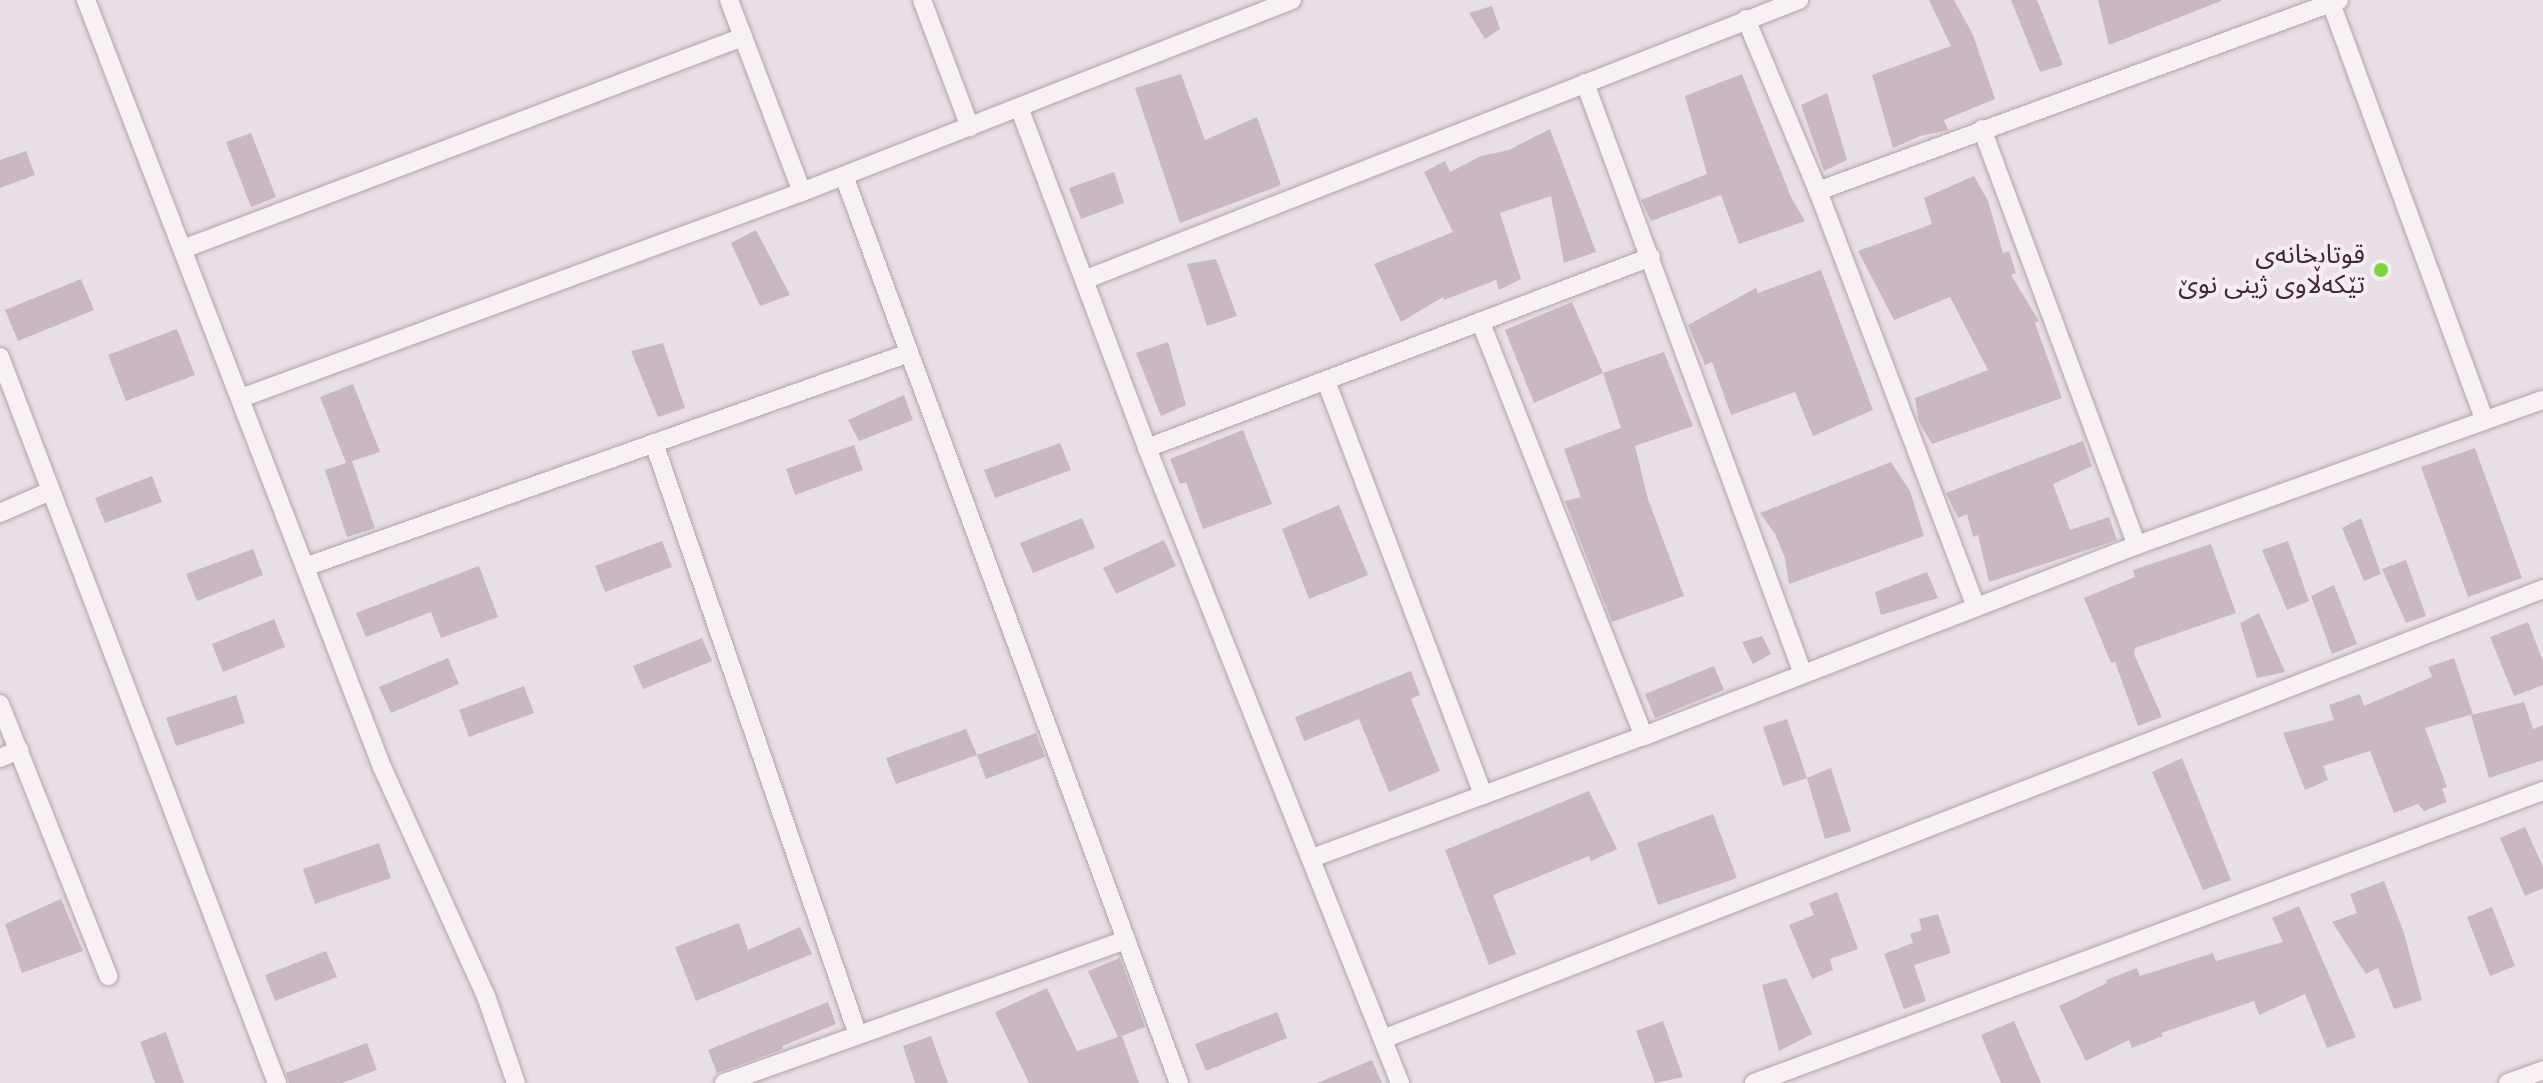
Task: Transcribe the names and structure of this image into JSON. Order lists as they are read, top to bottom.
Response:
{
  "places": ["قوتابخانەی تێکەڵاوی ژینی نوێ"]
}
